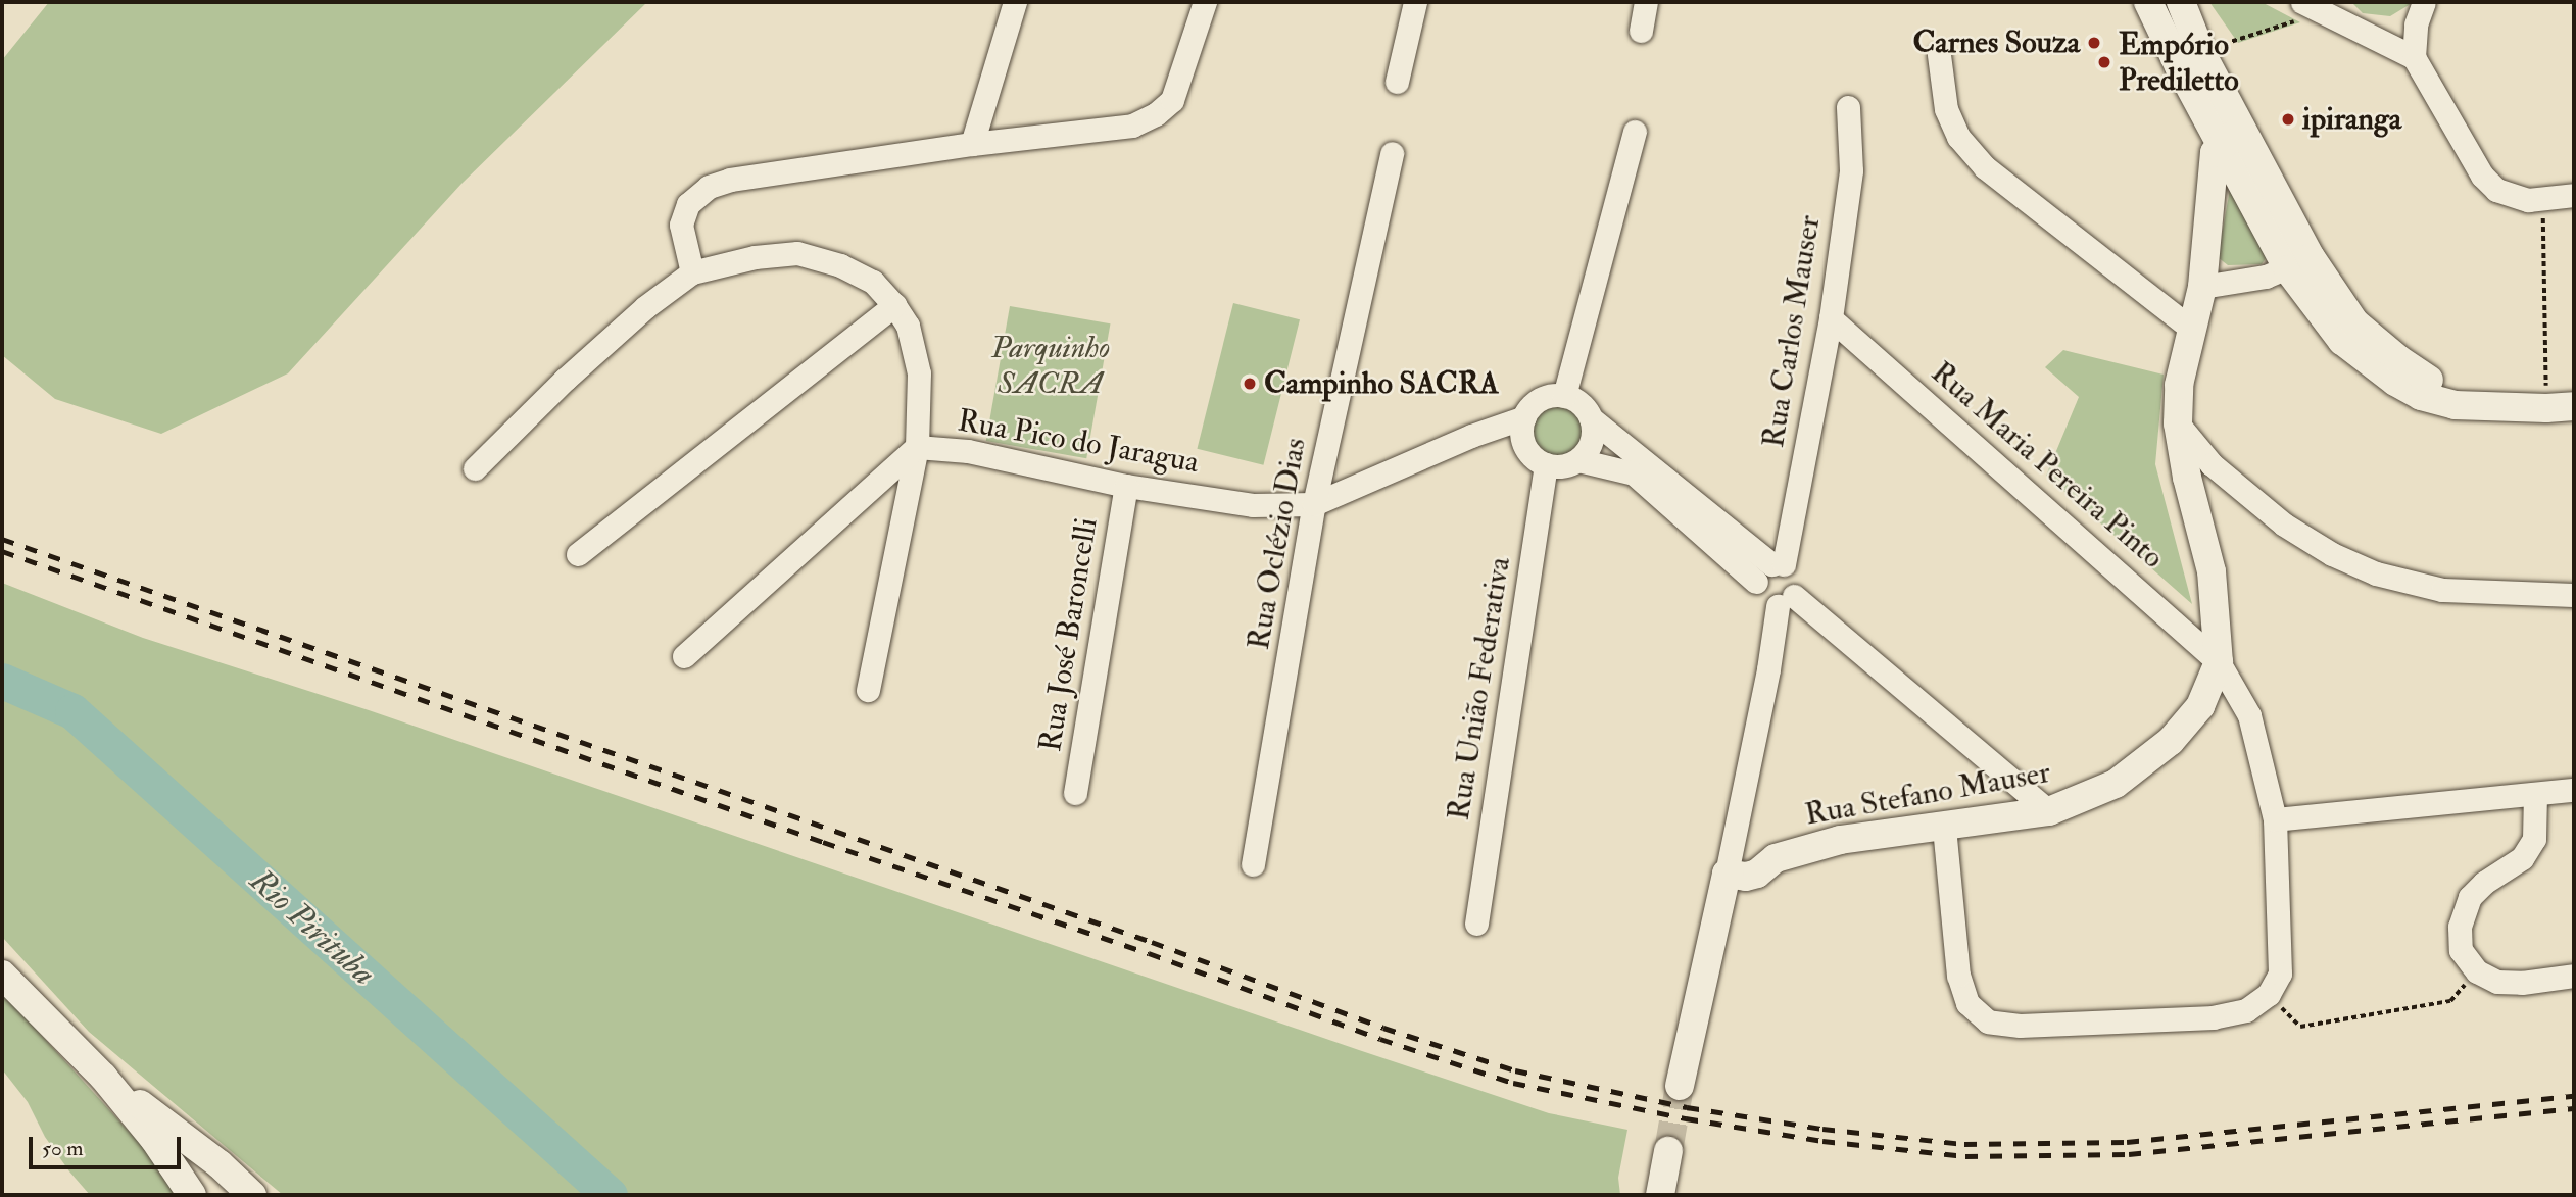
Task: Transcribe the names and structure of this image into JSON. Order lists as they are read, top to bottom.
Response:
{
  "streets": {
    "street": [
      "Rua Carlos Mauser",
      "Rua Pico do Jaragua",
      "Rua Maria Pereira Pinto",
      "Rua Oclézio Dias",
      "Rua José Baroncelli",
      "Rua União Federativa",
      "Rua Stefano Mauser"
    ]
  },
  "crossings": [
    ["Rua Carlos Mauser", "Rua Maria Pereira Pinto"],
    ["Rua Pico do Jaragua", "Rua Oclézio Dias"],
    ["Rua Pico do Jaragua", "Rua José Baroncelli"],
    ["Rua Pico do Jaragua", "Rua União Federativa"],
    ["Rua Maria Pereira Pinto", "Rua Stefano Mauser"]
  ],
  "water": ["Rio Pirituba"],
  "parks": ["Parquinho SACRA"],
  "places": [
    "Carnes Souza",
    "Empório Prediletto",
    "ipiranga",
    "Campinho SACRA"
  ],
  "scale_bar": "50 m"
}
